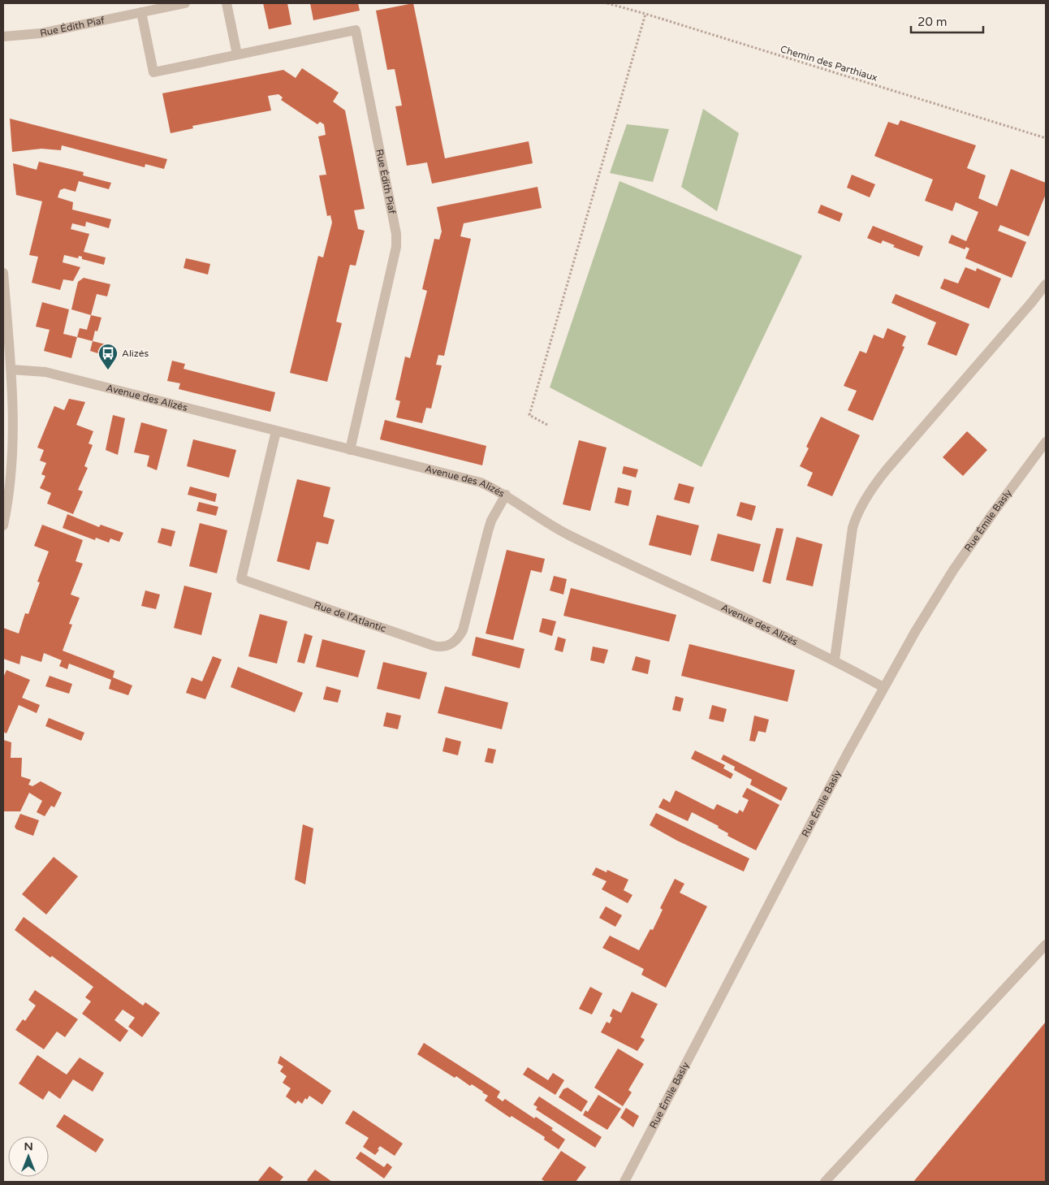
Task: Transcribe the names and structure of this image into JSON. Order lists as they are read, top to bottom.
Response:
{
  "streets": {
    "street": [
      "Rue Édith Piaf",
      "Avenue des Alizés",
      "Rue Émile Basly",
      "Rue de l'Atlantic"
    ],
    "path": ["Chemin des Parthiaux"]
  },
  "crossings": [
    ["Rue Édith Piaf", "Avenue des Alizés"],
    ["Avenue des Alizés", "Rue Émile Basly"],
    ["Avenue des Alizés", "Rue de l'Atlantic"]
  ],
  "places": {
    "bus stop": ["Alizés"]
  },
  "scale_bar": "20 m",
  "north": "top"
}
